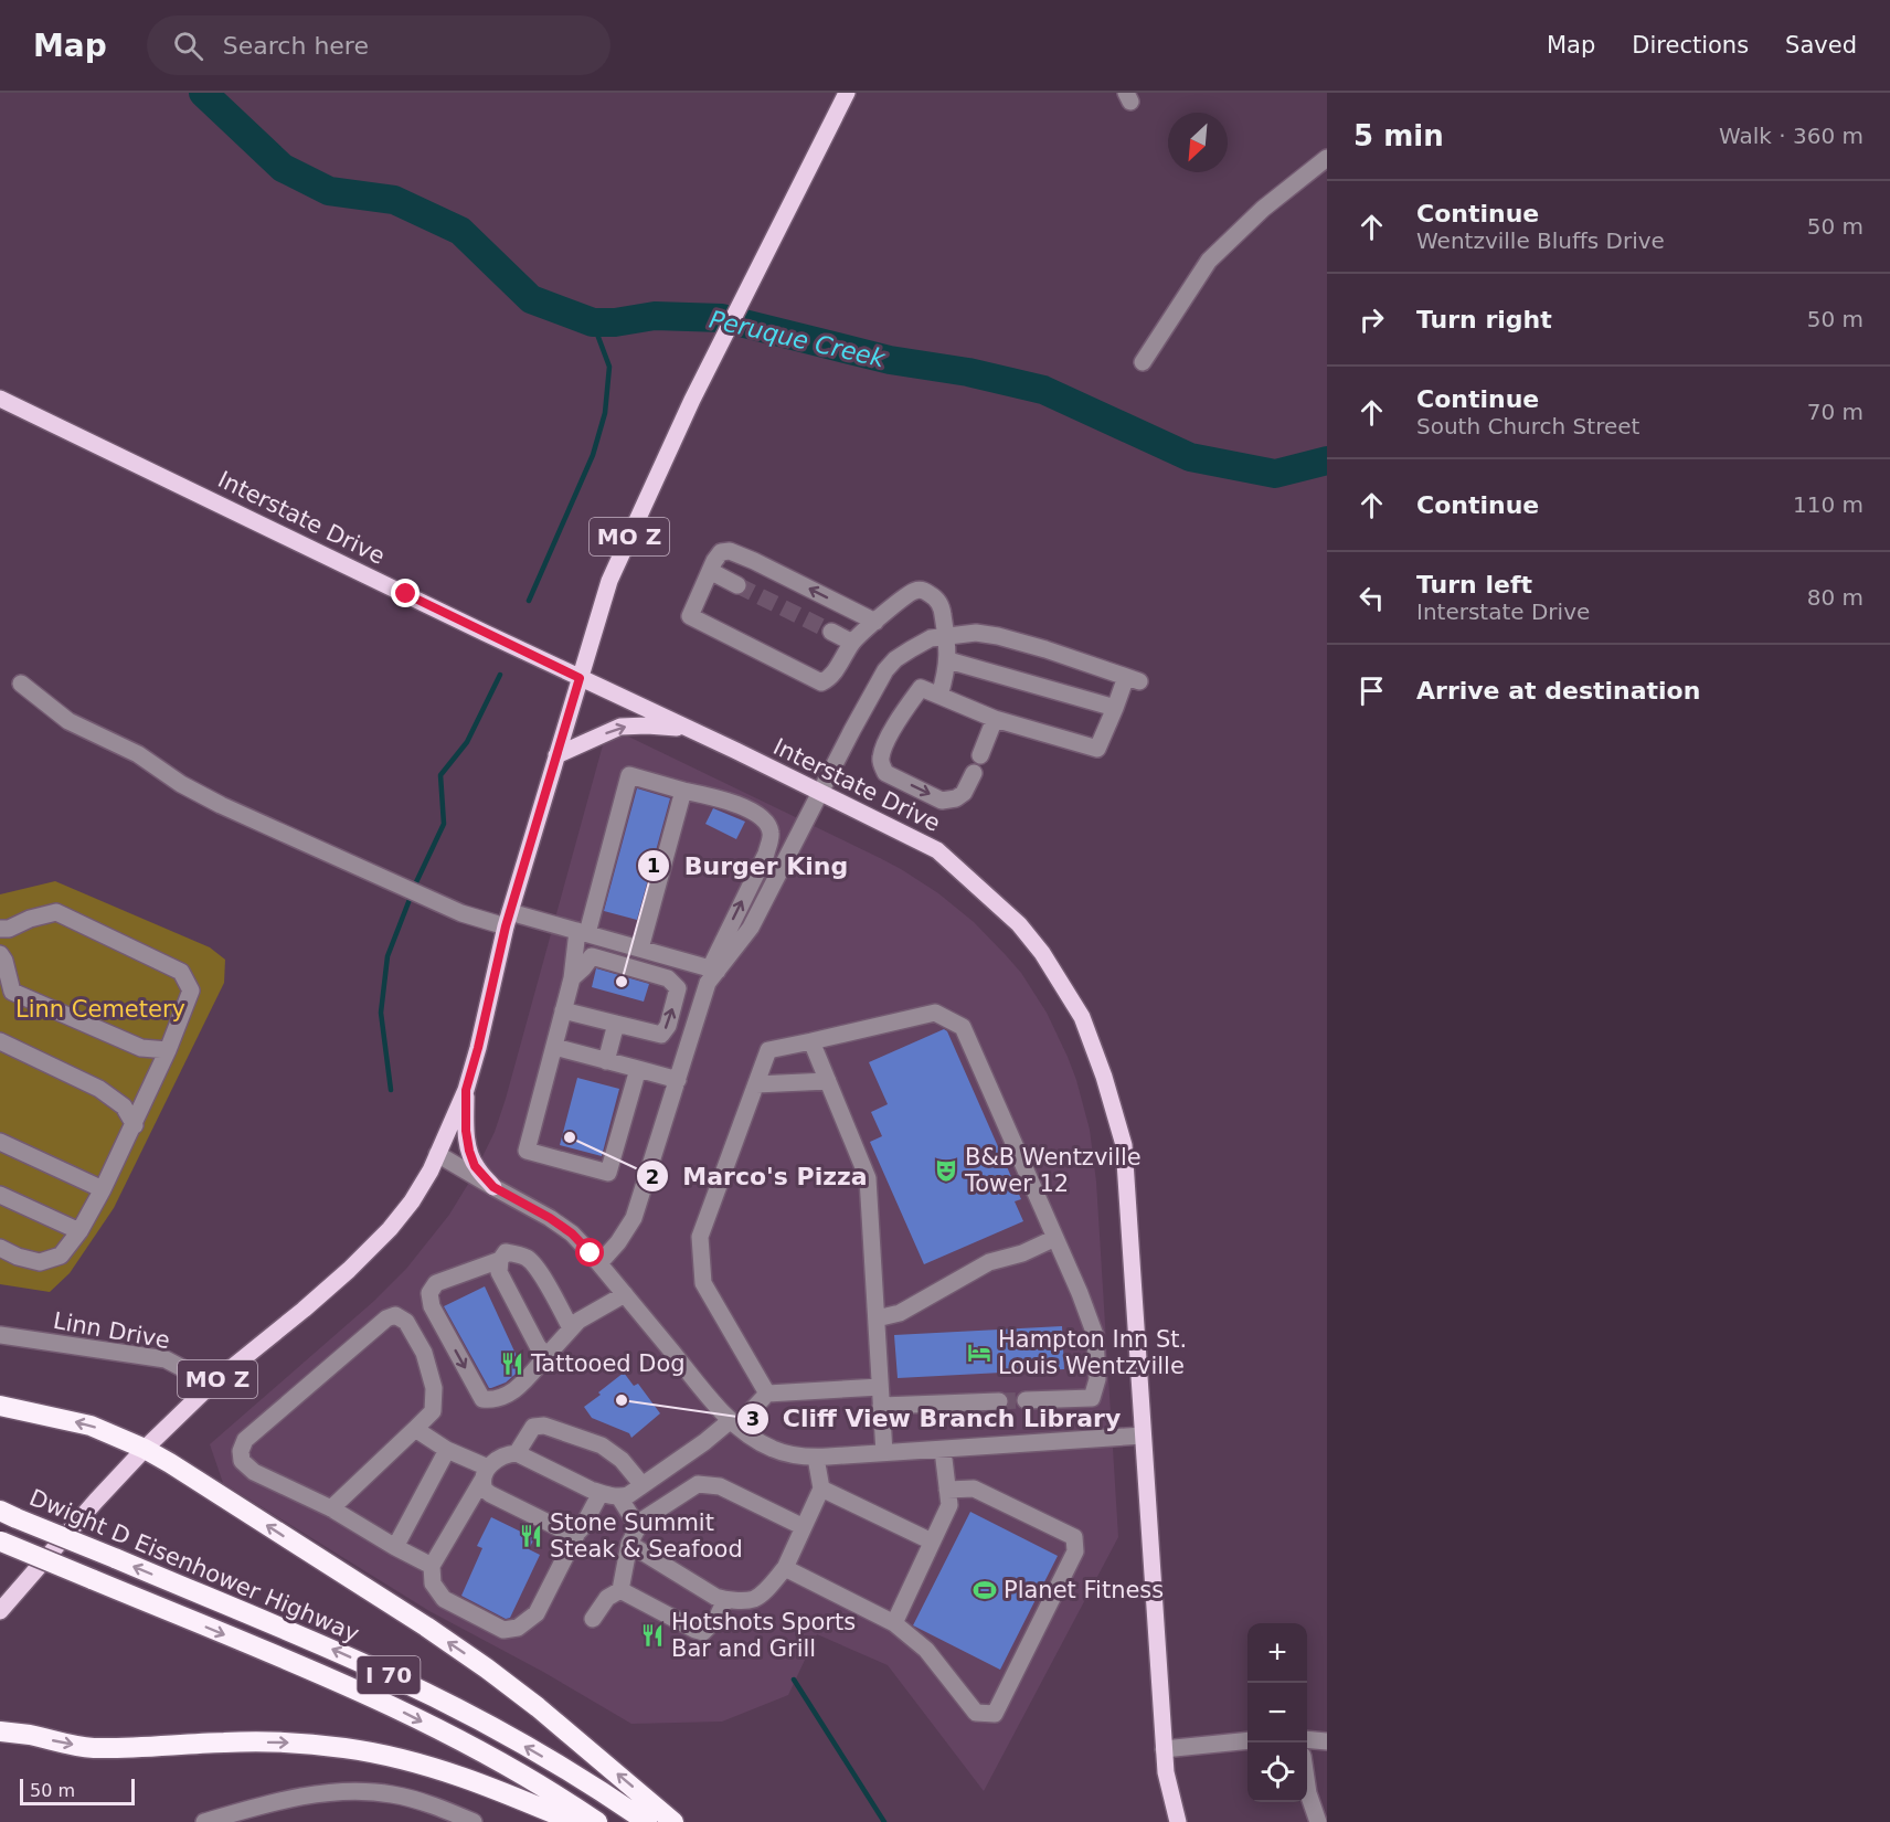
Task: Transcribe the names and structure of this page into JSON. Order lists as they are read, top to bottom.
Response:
{
  "streets": {
    "highway": ["Dwight D Eisenhower Highway", "I 70"],
    "main road": ["Interstate Drive", "MO Z"],
    "street": ["Linn Drive"]
  },
  "crossings": [
    ["Interstate Drive", "MO Z"],
    ["MO Z", "Linn Drive"]
  ],
  "water": ["Peruque Creek"],
  "parks": ["Linn Cemetery"],
  "places": {
    "other": ["Burger King", "Marco's Pizza", "Cliff View Branch Library"],
    "theatre": ["B&B Wentzville Tower 12"],
    "hotel": ["Hampton Inn St. Louis Wentzville"],
    "restaurant": ["Tattooed Dog", "Stone Summit Steak & Seafood", "Hotshots Sports Bar and Grill"],
    "sports": ["Planet Fitness"]
  },
  "scale_bar": "50 m",
  "north": "bottom left",
  "page": {
    "header": "Map",
    "search": "Search here",
    "nav": ["Map", "Directions", "Saved"],
    "heading": ["5 min", "Walk · 360 m"],
    "list": [
      ["Continue", "Wentzville Bluffs Drive", "50 m"],
      ["Turn right", "50 m"],
      ["Continue", "South Church Street", "70 m"],
      ["Continue", "110 m"],
      ["Turn left", "Interstate Drive", "80 m"],
      "Arrive at destination"
    ],
    "map_buttons": ["+", "−"],
    "scale": "50 m"
  }
}
